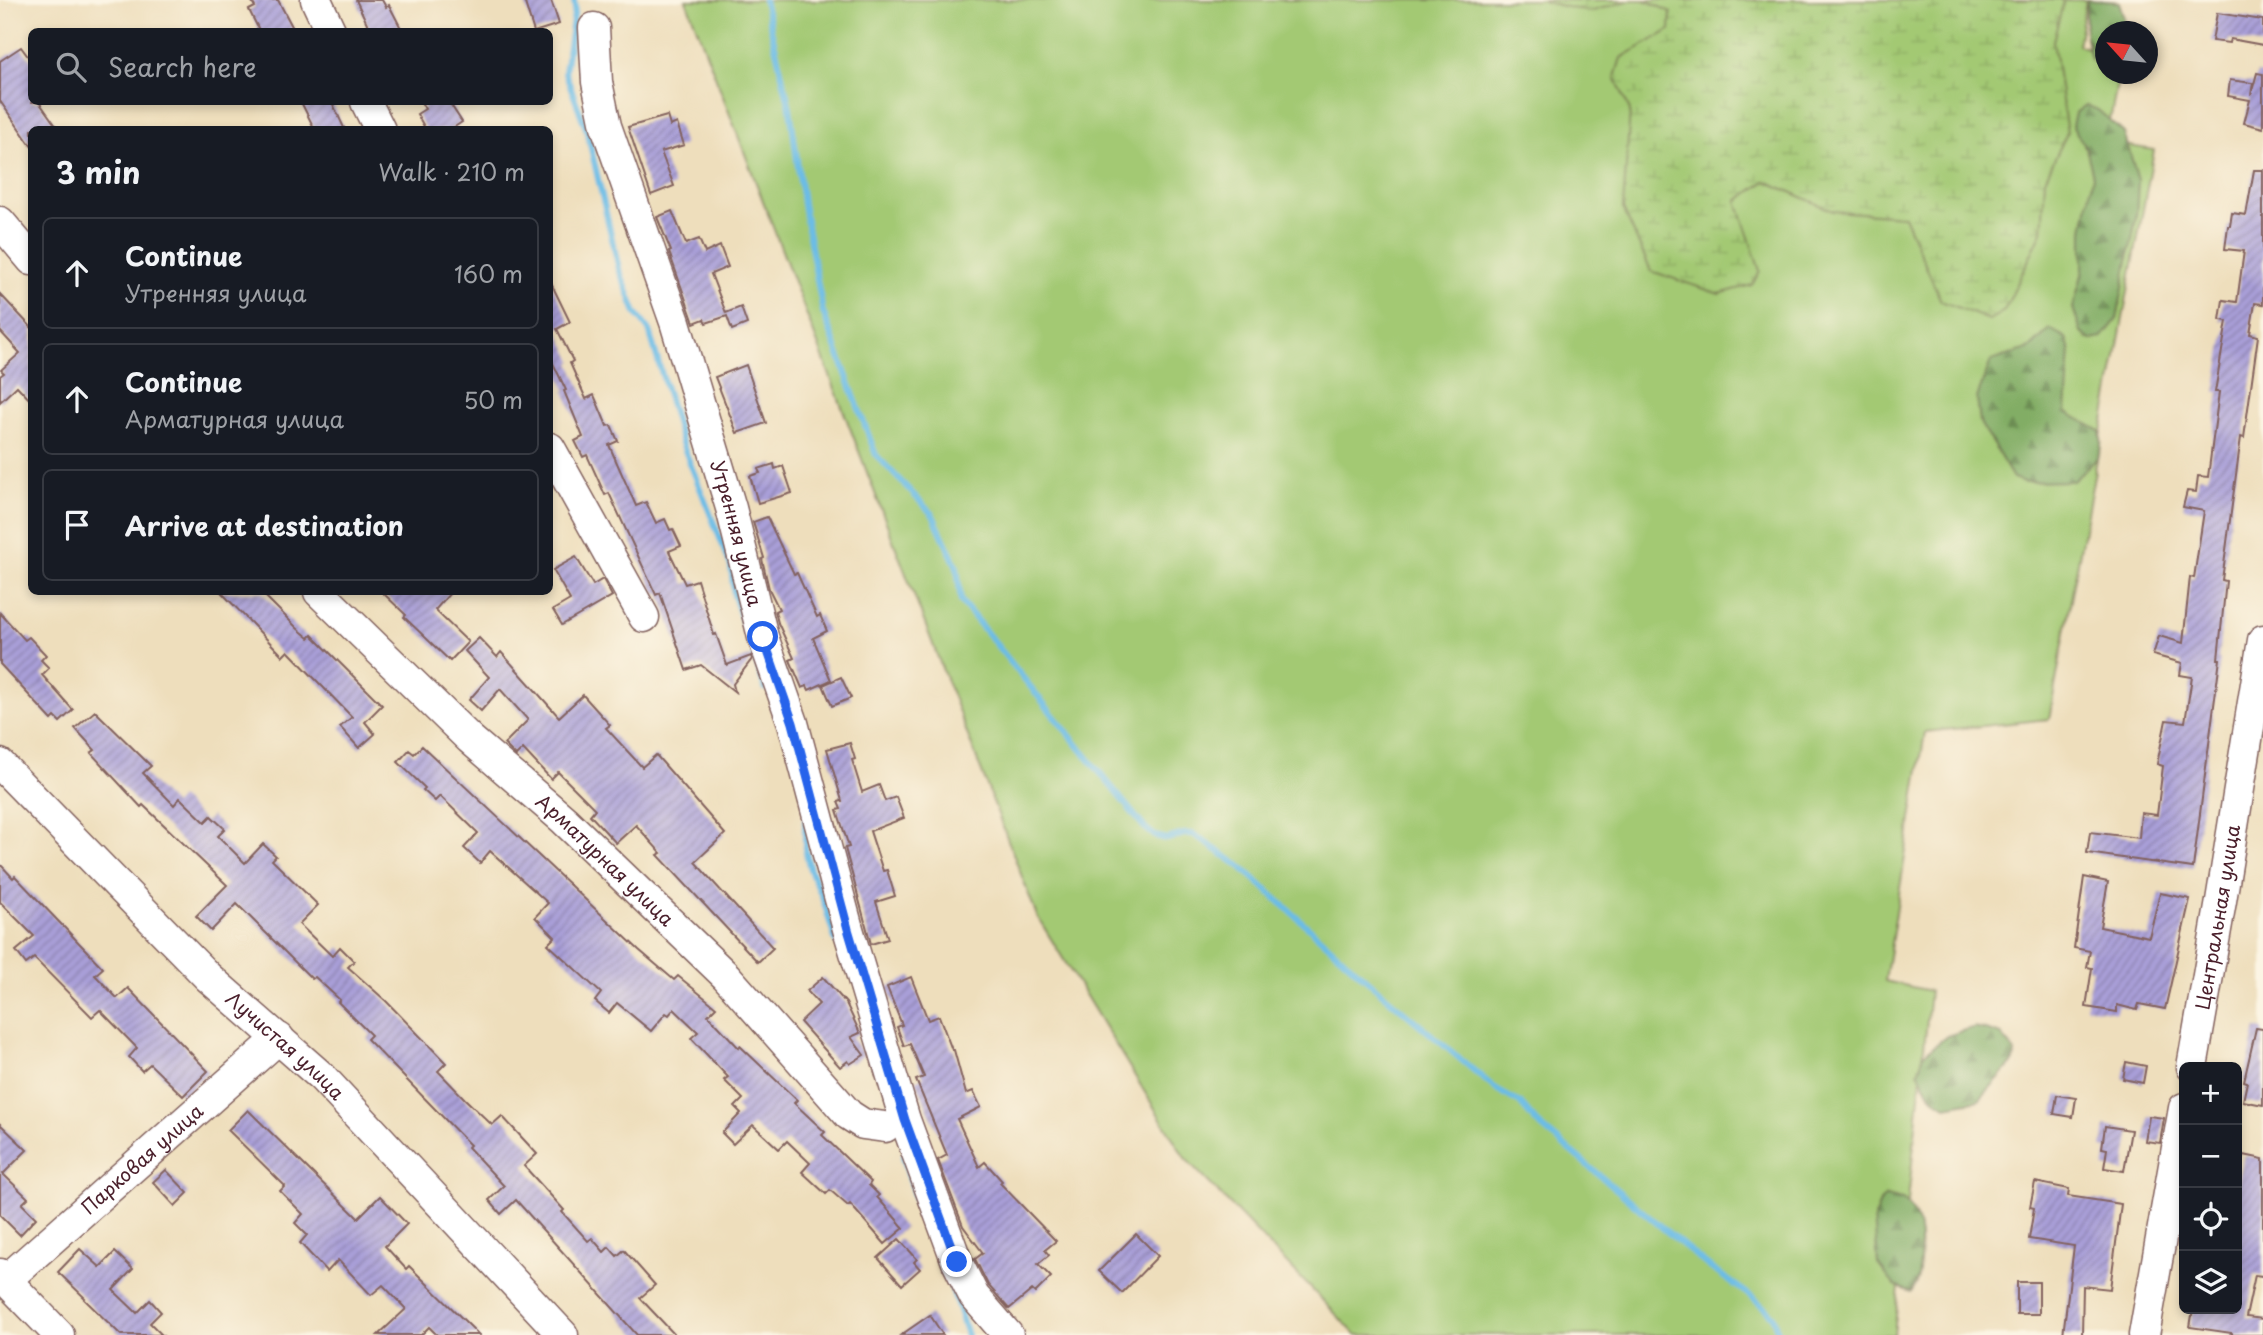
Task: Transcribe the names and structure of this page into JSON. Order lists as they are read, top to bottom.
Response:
{
  "streets": {
    "street": [
      "Утренняя улица",
      "Арматурная улица",
      "Центральная улица",
      "Лучистая улица",
      "Парковая улица"
    ]
  },
  "crossings": [
    ["Утренняя улица", "Арматурная улица"],
    ["Лучистая улица", "Парковая улица"]
  ],
  "north": "top left",
  "page": {
    "search": "Search here",
    "heading": ["3 min", "Walk · 210 m"],
    "list": [
      ["Continue", "Утренняя улица", "160 m"],
      ["Continue", "Арматурная улица", "50 m"],
      "Arrive at destination"
    ],
    "map_buttons": ["+", "−"]
  }
}
